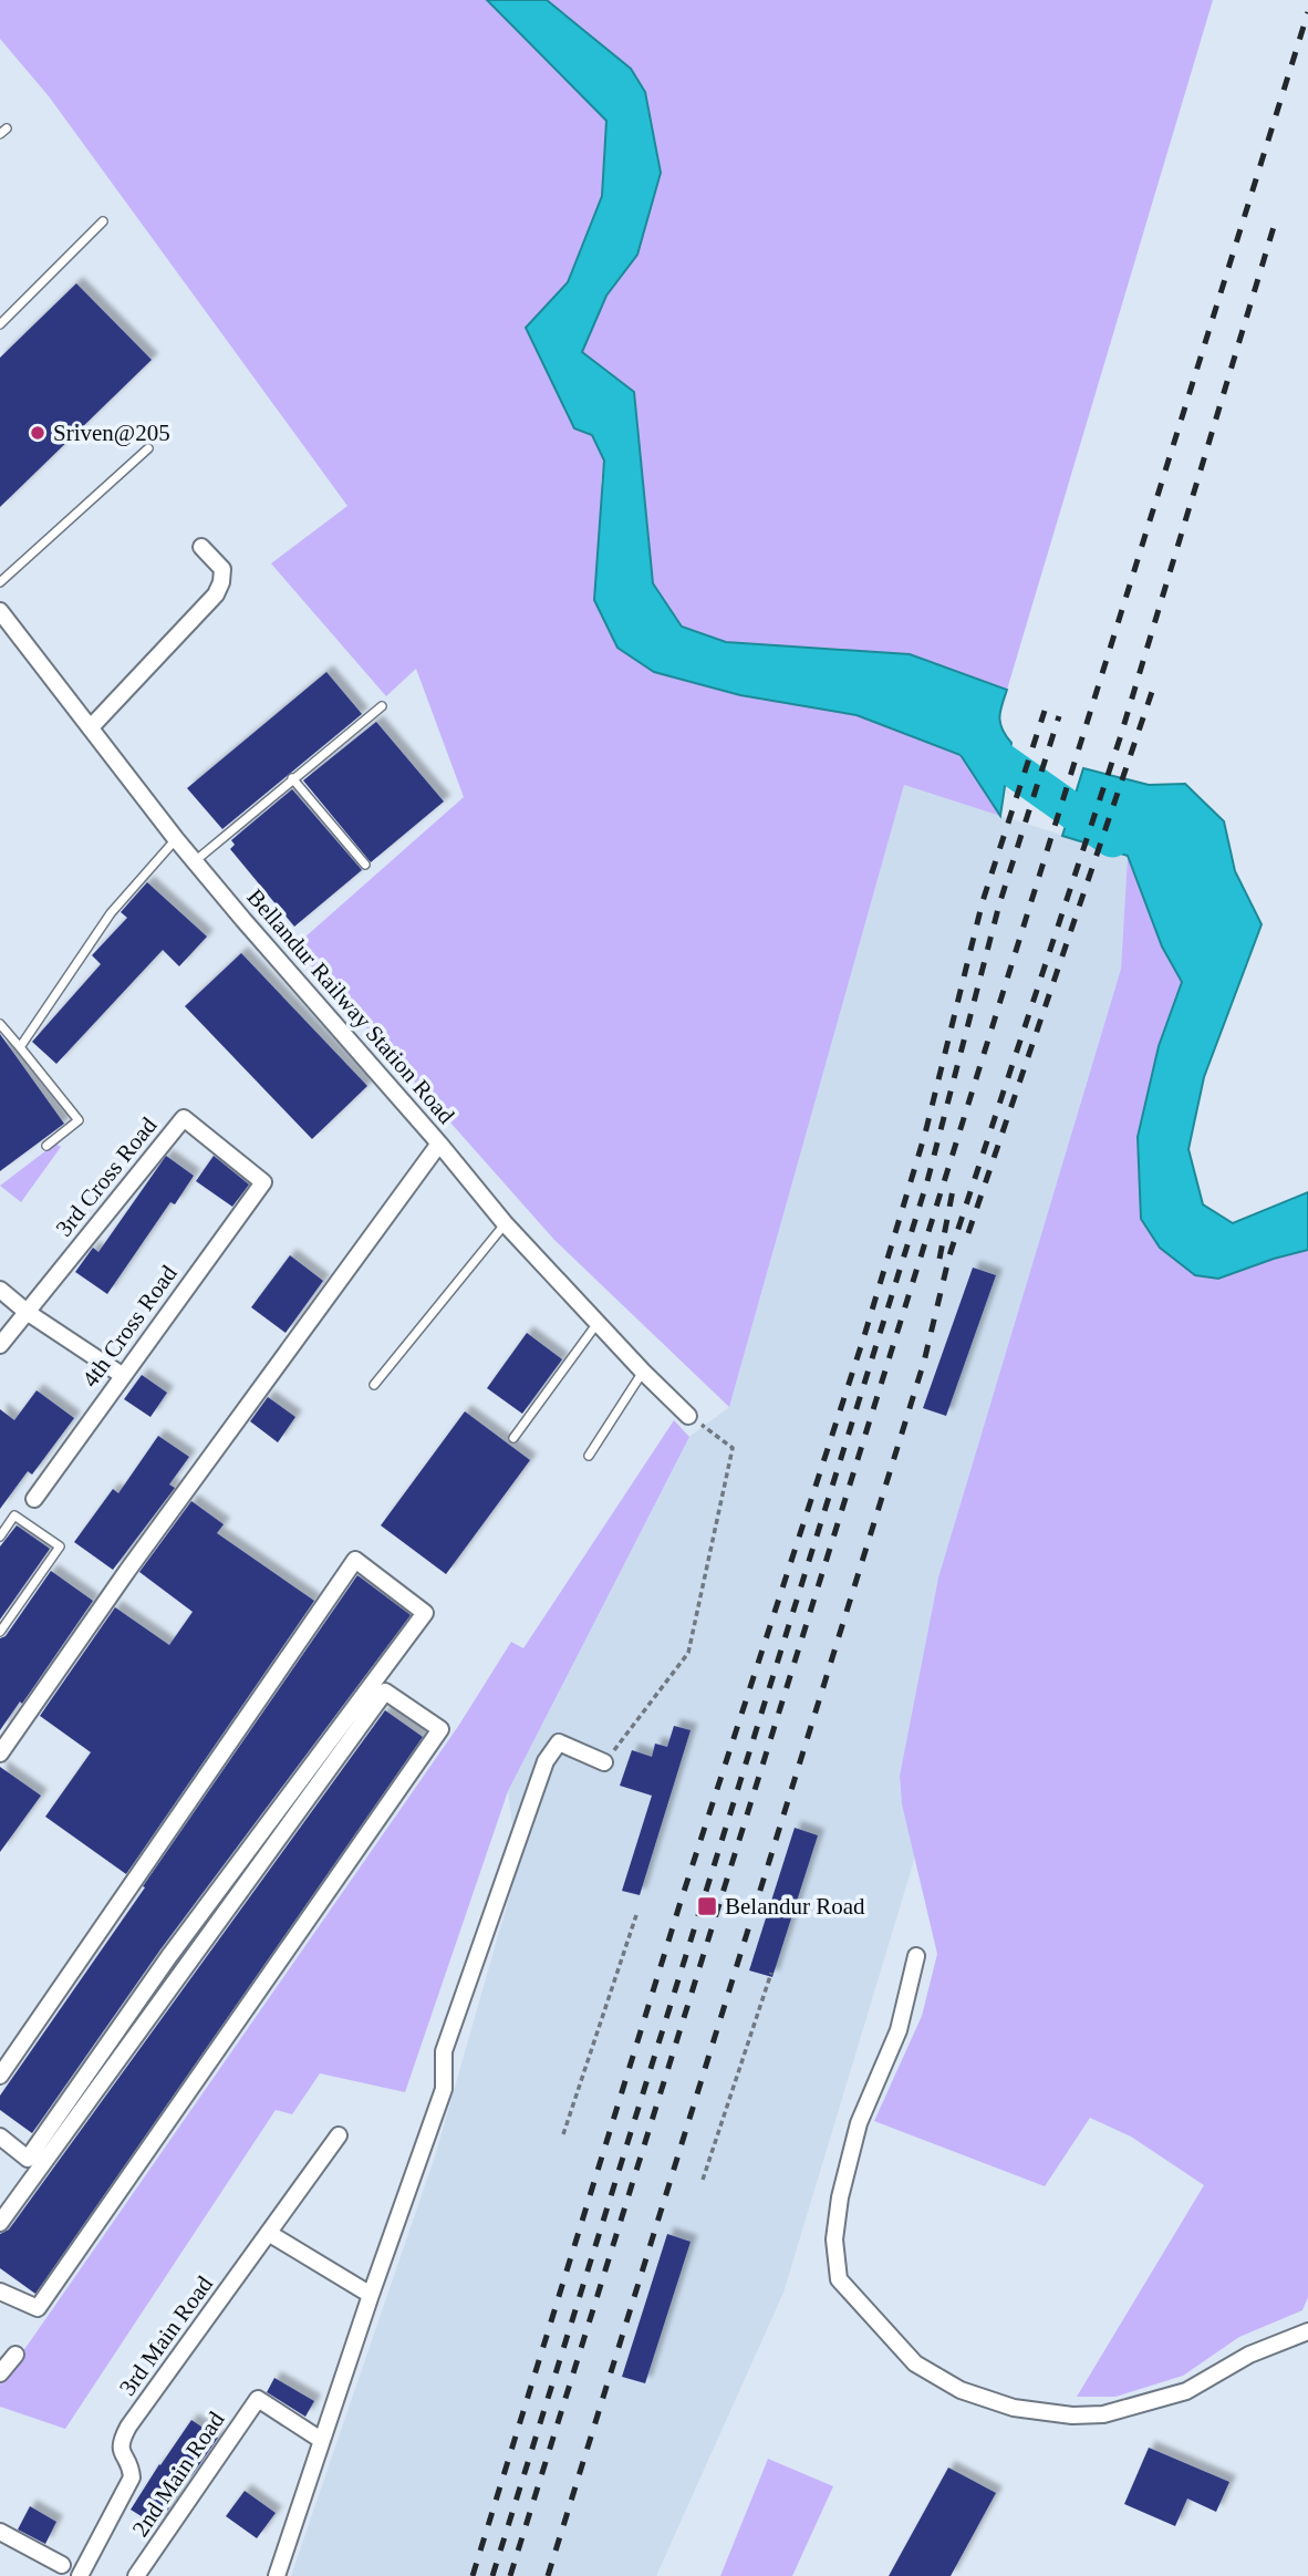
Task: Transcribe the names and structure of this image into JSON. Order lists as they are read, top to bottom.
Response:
{
  "streets": {
    "street": [
      "Bellandur Railway Station Road",
      "3rd Cross Road",
      "4th Cross Road",
      "3rd Main Road",
      "2nd Main Road"
    ]
  },
  "crossings": [
    ["3rd Cross Road", "4th Cross Road"]
  ],
  "places": {
    "other": ["Sriven@205"],
    "transit": ["Belandur Road"]
  }
}
